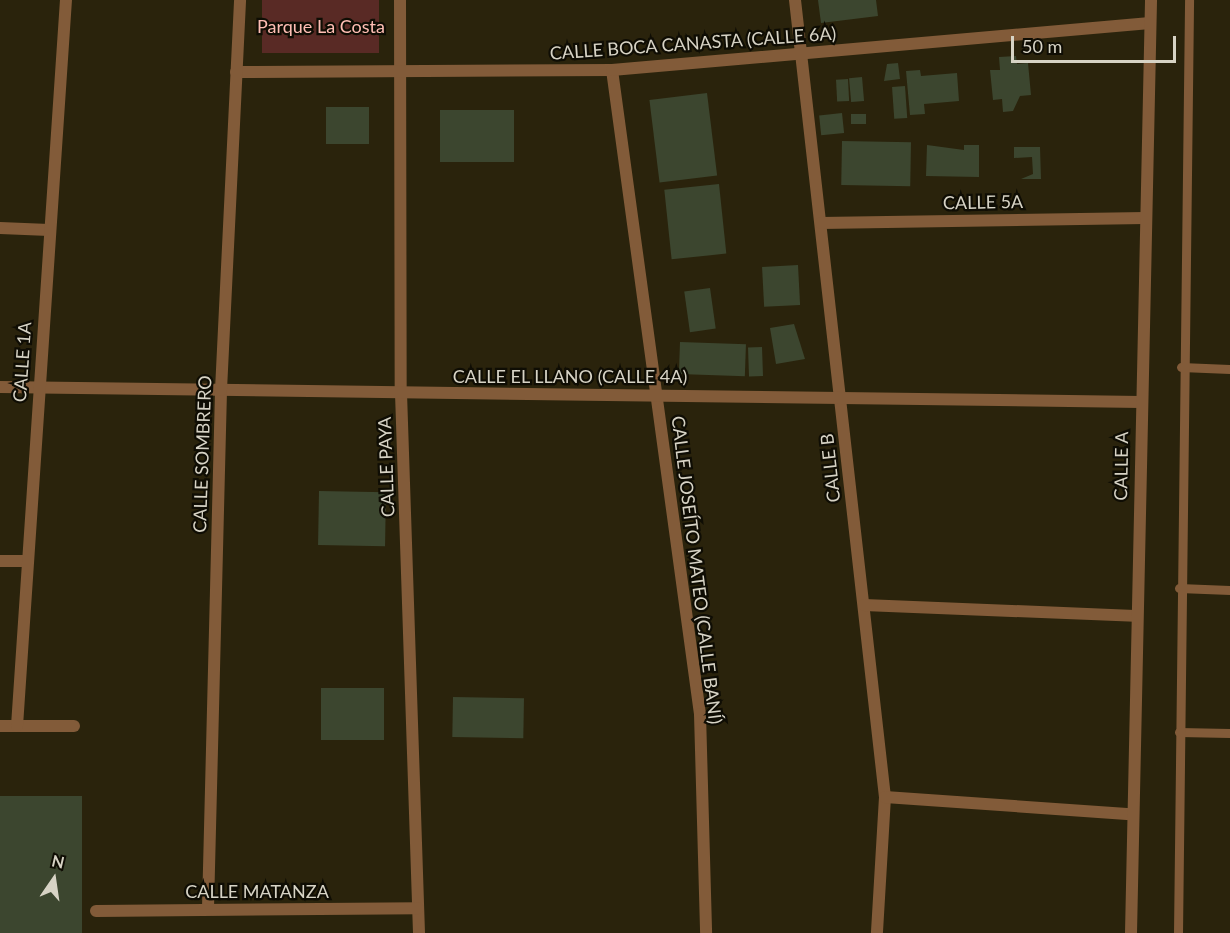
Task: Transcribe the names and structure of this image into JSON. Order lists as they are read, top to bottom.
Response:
{
  "streets": {
    "street": [
      "CALLE BOCA CANASTA (CALLE 6A)",
      "CALLE 5A",
      "CALLE 1A",
      "CALLE EL LLANO (CALLE 4A)",
      "CALLE SOMBRERO",
      "CALLE A",
      "CALLE PAYA",
      "CALLE B",
      "CALLE JOSEÍTO MATEO (CALLE BANÍ)",
      "CALLE MATANZA"
    ]
  },
  "crossings": [
    ["CALLE BOCA CANASTA (CALLE 6A)", "CALLE SOMBRERO"],
    ["CALLE BOCA CANASTA (CALLE 6A)", "CALLE A"],
    ["CALLE BOCA CANASTA (CALLE 6A)", "CALLE PAYA"],
    ["CALLE BOCA CANASTA (CALLE 6A)", "CALLE B"],
    ["CALLE BOCA CANASTA (CALLE 6A)", "CALLE JOSEÍTO MATEO (CALLE BANÍ)"],
    ["CALLE 5A", "CALLE A"],
    ["CALLE 5A", "CALLE B"],
    ["CALLE 1A", "CALLE EL LLANO (CALLE 4A)"],
    ["CALLE EL LLANO (CALLE 4A)", "CALLE SOMBRERO"],
    ["CALLE EL LLANO (CALLE 4A)", "CALLE A"],
    ["CALLE EL LLANO (CALLE 4A)", "CALLE PAYA"],
    ["CALLE EL LLANO (CALLE 4A)", "CALLE B"],
    ["CALLE EL LLANO (CALLE 4A)", "CALLE JOSEÍTO MATEO (CALLE BANÍ)"],
    ["CALLE SOMBRERO", "CALLE MATANZA"],
    ["CALLE PAYA", "CALLE MATANZA"]
  ],
  "parks": ["Parque La Costa"],
  "scale_bar": "50 m",
  "north": "top"
}
